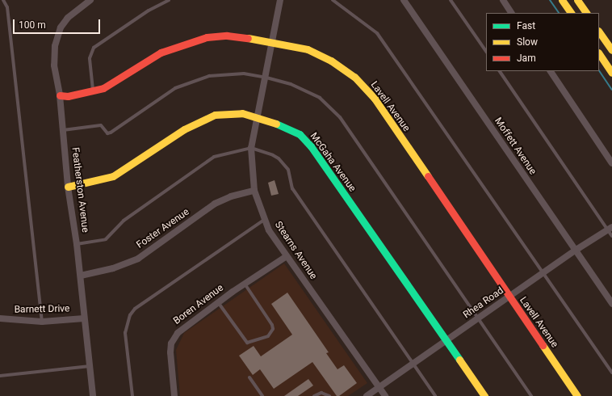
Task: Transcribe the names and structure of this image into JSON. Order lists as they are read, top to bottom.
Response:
{
  "streets": {
    "street": [
      "Lavell Avenue",
      "Moffett Avenue",
      "McGaha Avenue",
      "Featherston Avenue",
      "Foster Avenue",
      "Stearns Avenue",
      "Rhea Road",
      "Boren Avenue",
      "Barnett Drive"
    ]
  },
  "crossings": [
    ["Lavell Avenue", "Featherston Avenue"],
    ["Lavell Avenue", "Stearns Avenue"],
    ["Lavell Avenue", "Rhea Road"],
    ["Moffett Avenue", "Rhea Road"],
    ["McGaha Avenue", "Featherston Avenue"],
    ["McGaha Avenue", "Stearns Avenue"],
    ["McGaha Avenue", "Rhea Road"],
    ["Featherston Avenue", "Foster Avenue"],
    ["Featherston Avenue", "Barnett Drive"],
    ["Foster Avenue", "Stearns Avenue"],
    ["Stearns Avenue", "Rhea Road"],
    ["Stearns Avenue", "Boren Avenue"]
  ],
  "legend": ["Fast", "Slow", "Jam"],
  "scale_bar": "100 m"
}
